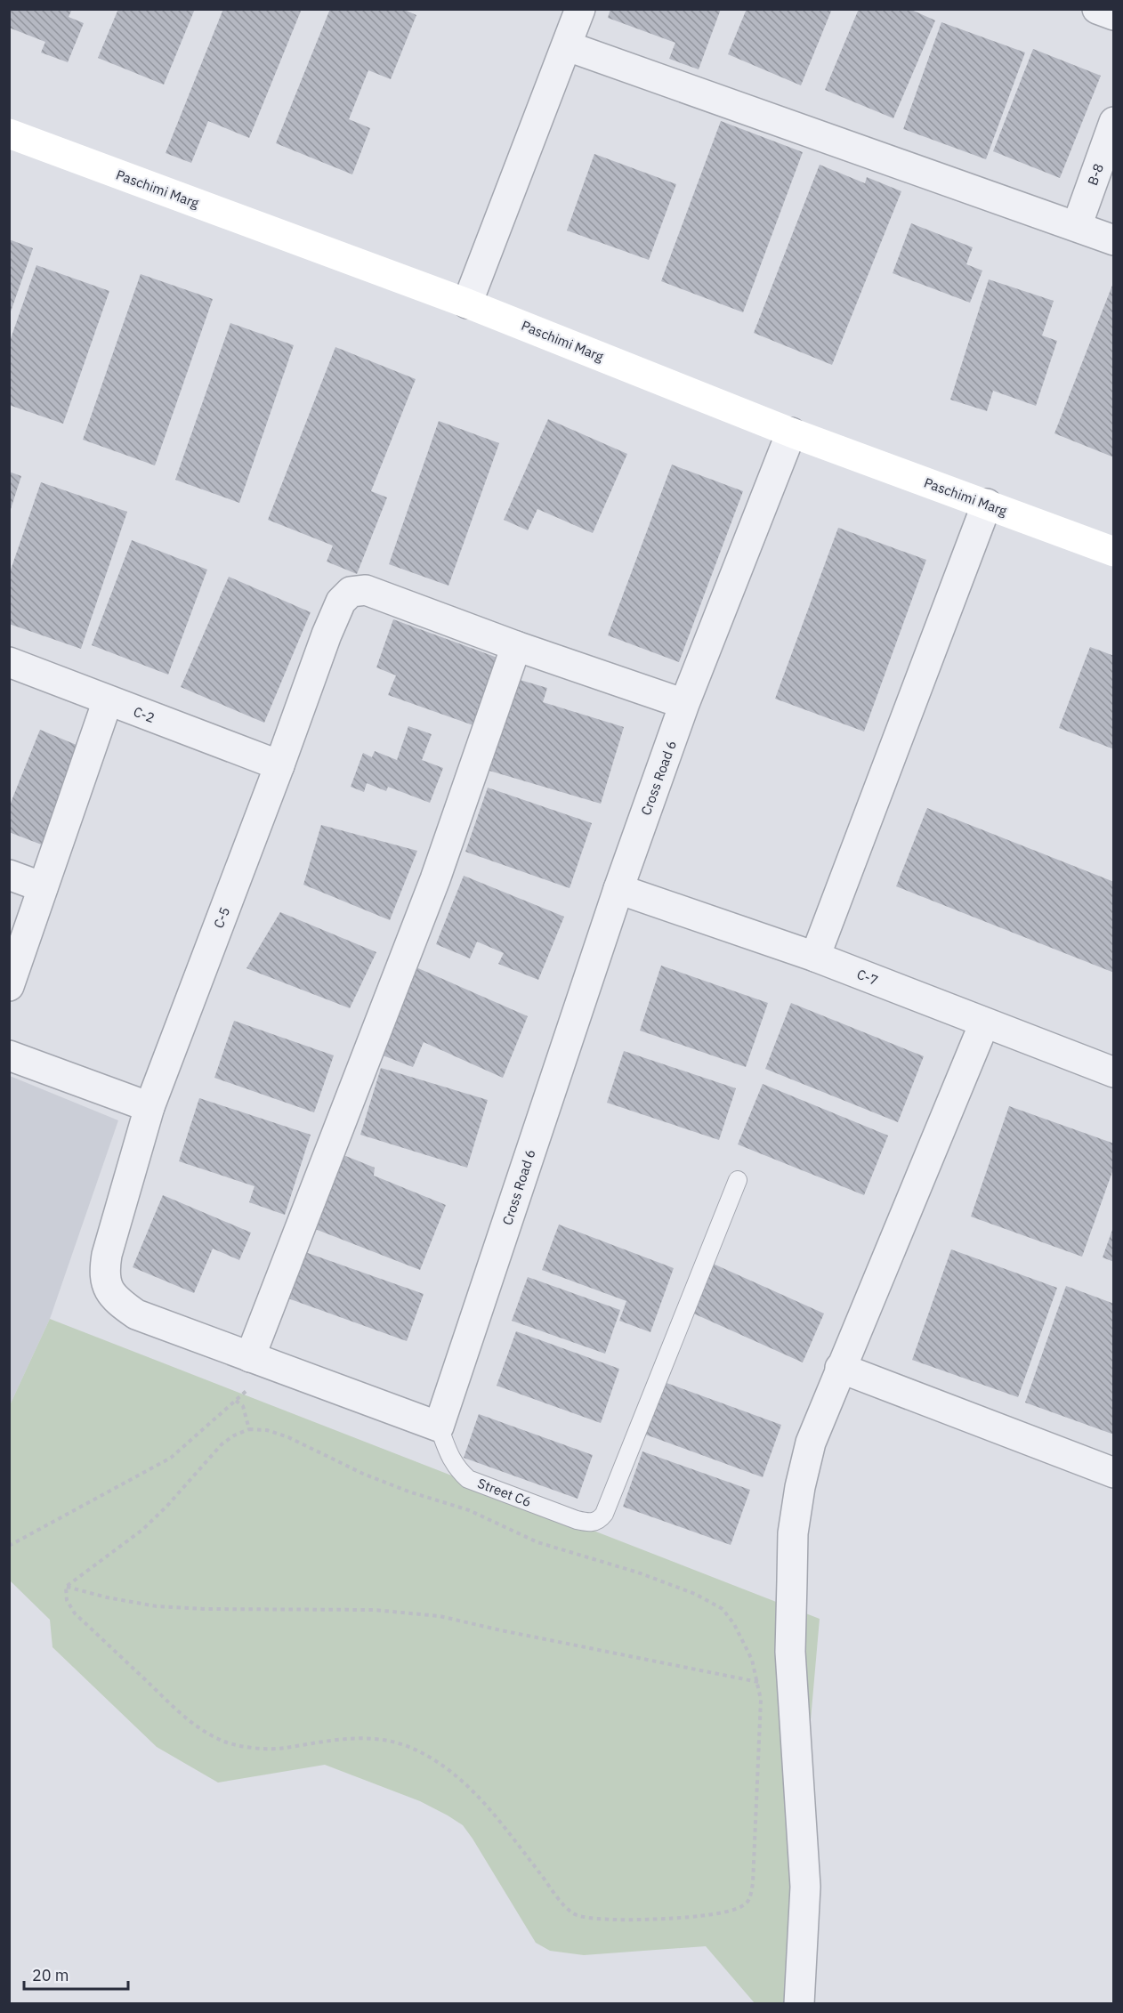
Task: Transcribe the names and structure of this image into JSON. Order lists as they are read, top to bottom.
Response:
{
  "streets": {
    "main road": ["Paschimi Marg"],
    "street": [
      "B-8",
      "C-2",
      "Cross Road 6",
      "C-5",
      "C-7"
    ],
    "lane": ["Street C6"]
  },
  "crossings": [
    ["Paschimi Marg", "Cross Road 6"],
    ["C-2", "C-5"],
    ["Cross Road 6", "C-7"],
    ["Cross Road 6", "Street C6"]
  ],
  "scale_bar": "20 m"
}
